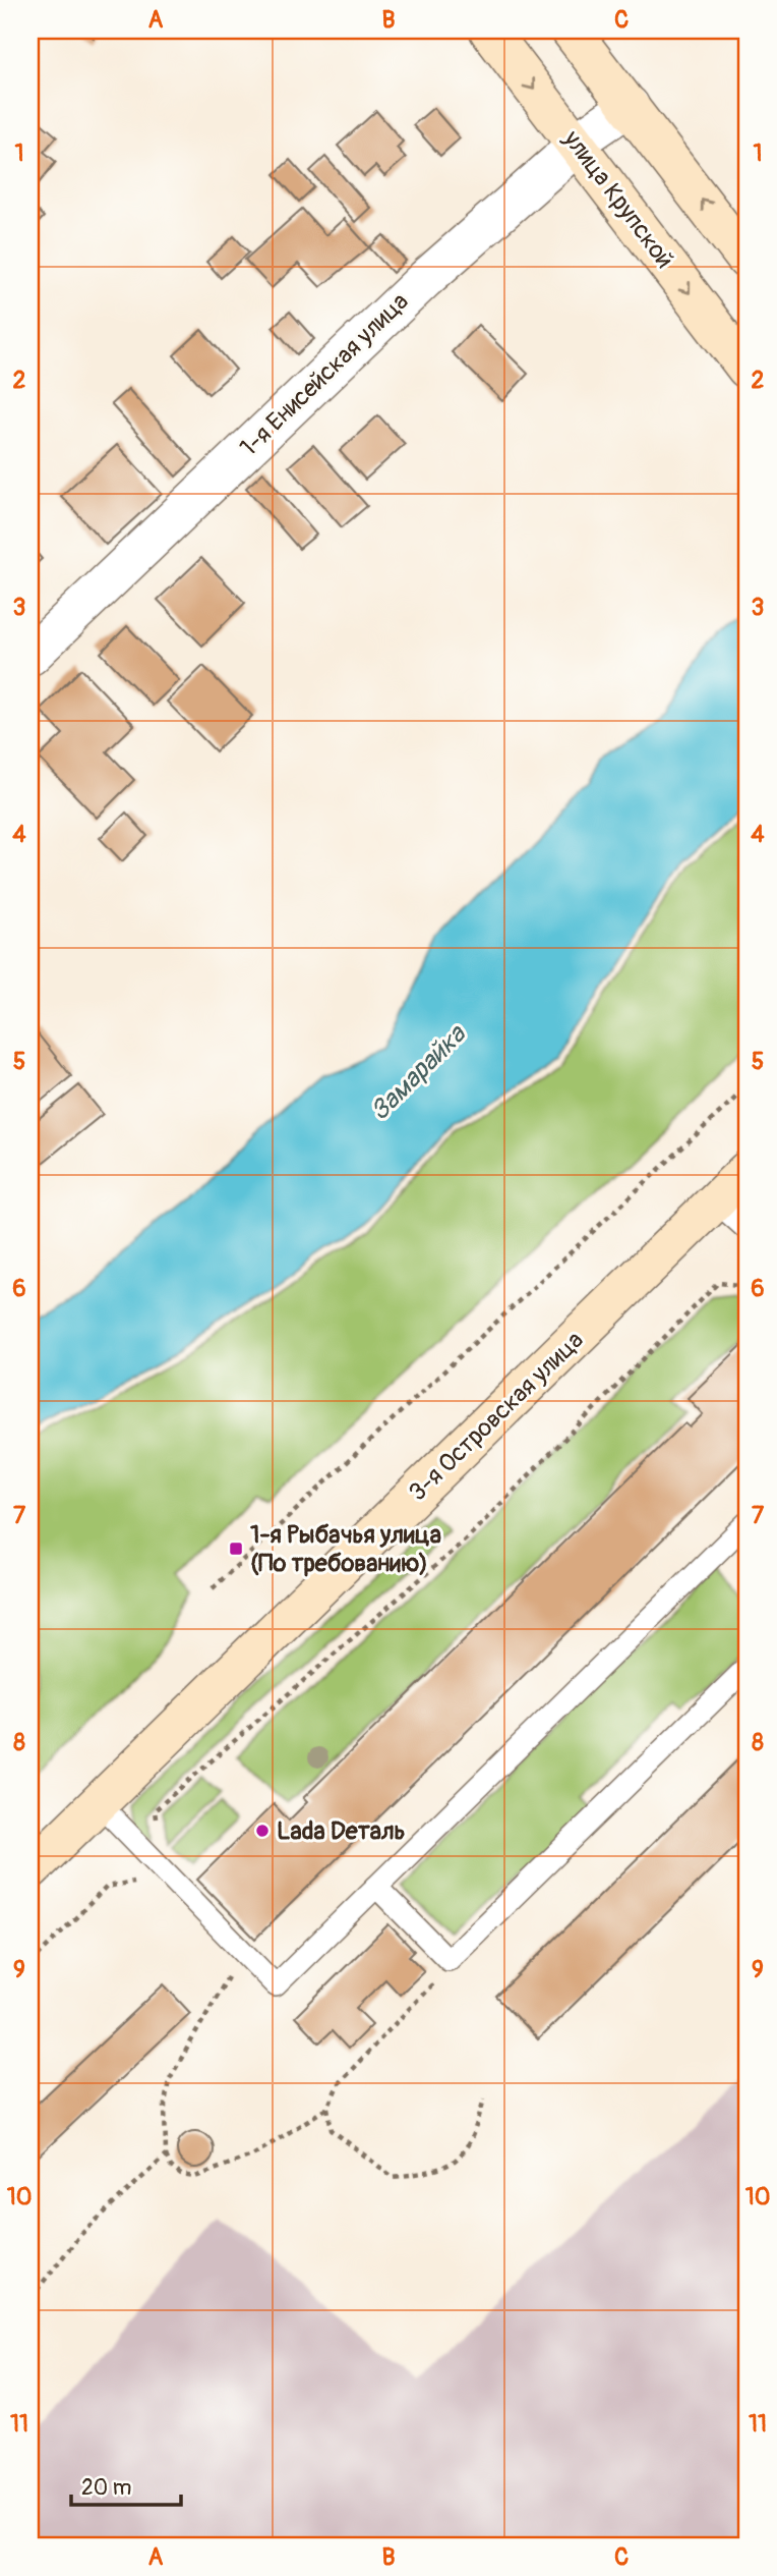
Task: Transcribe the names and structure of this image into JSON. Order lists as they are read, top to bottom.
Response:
{
  "streets": {
    "main road": ["улица Крупской", "3-я Островская улица"],
    "street": ["1-я Енисейская улица"]
  },
  "crossings": [
    ["улица Крупской", "1-я Енисейская улица"]
  ],
  "water": ["Замарайка"],
  "places": {
    "transit": ["1-я Рыбачья улица (По требованию)"],
    "other": ["Lada Dеталь"]
  },
  "scale_bar": "20 m",
  "grid": {
    "columns": ["A", "B", "C"],
    "rows": [
      "1",
      "2",
      "3",
      "4",
      "5",
      "6",
      "7",
      "8",
      "9",
      "10",
      "11"
    ]
  }
}
